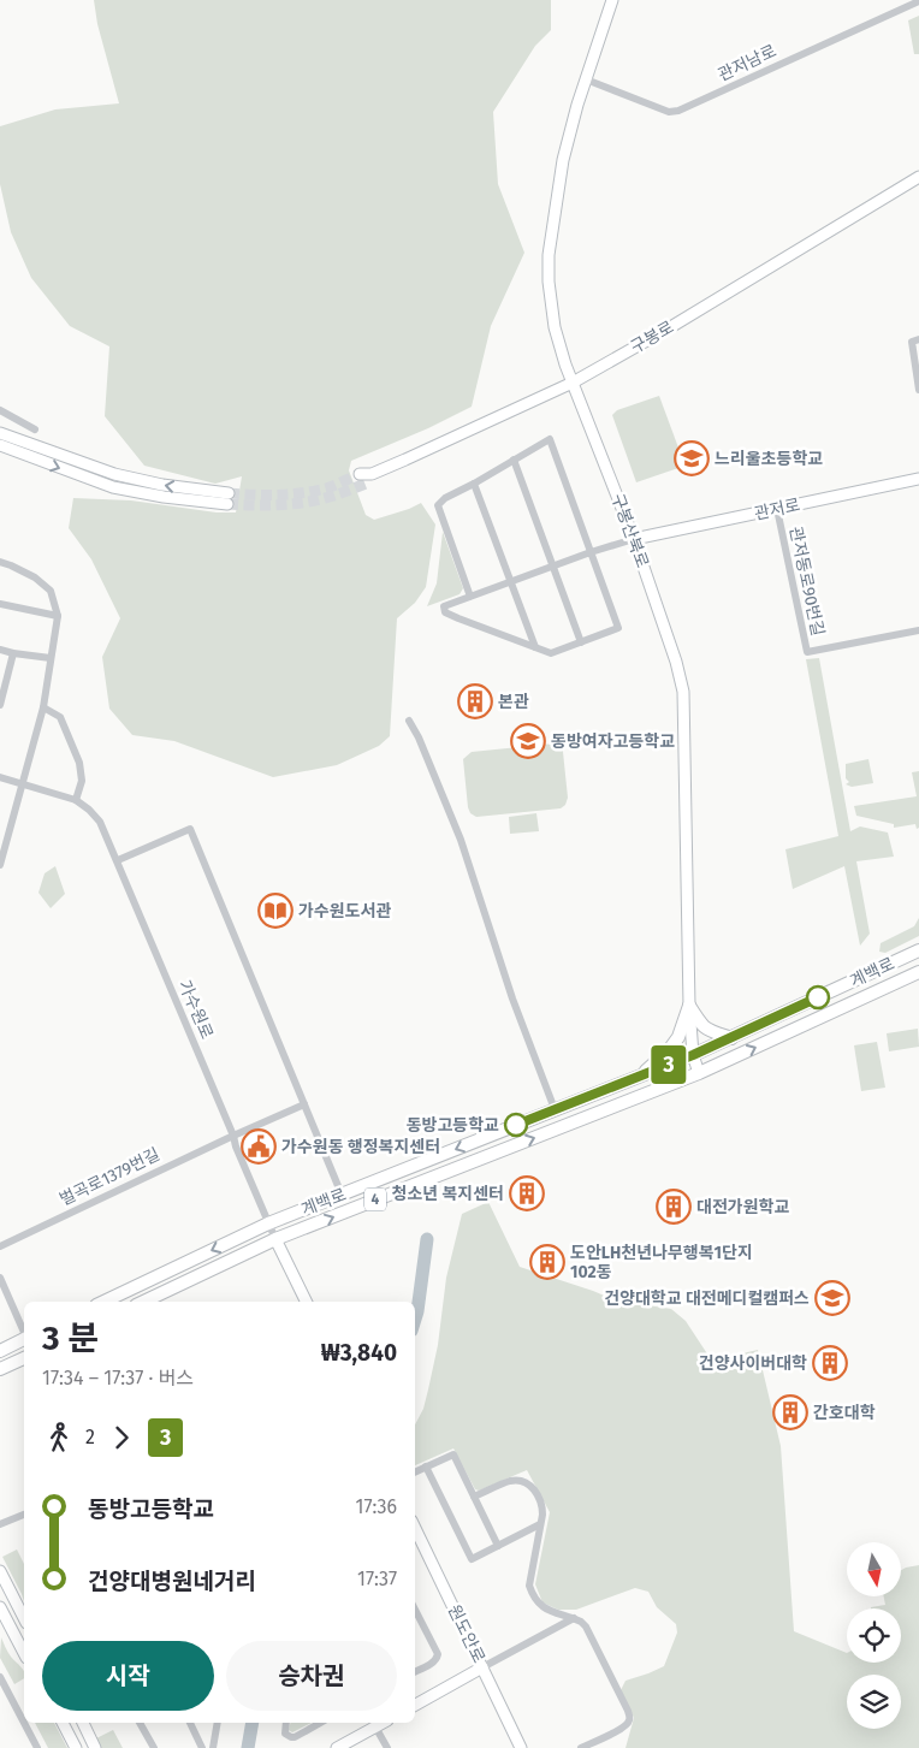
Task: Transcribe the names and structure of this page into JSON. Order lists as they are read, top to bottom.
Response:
{
  "streets": {
    "main road": [
      "구봉로",
      "관저로",
      "구봉산북로",
      "계백로",
      "4",
      "원도안로"
    ],
    "street": [
      "관저남로",
      "관저동로90번길",
      "가수원로",
      "벌곡로1379번길"
    ]
  },
  "crossings": [
    ["관저남로", "구봉산북로"],
    ["구봉로", "구봉산북로"],
    ["관저로", "구봉산북로"],
    ["관저로", "관저동로90번길"],
    ["구봉산북로", "계백로"],
    ["계백로", "가수원로"],
    ["가수원로", "벌곡로1379번길"]
  ],
  "places": {
    "school or university": ["느리울초등학교", "동방여자고등학교", "건양대학교 대전메디컬캠퍼스"],
    "building": [
      "본관",
      "청소년 복지센터",
      "대전가원학교",
      "도안LH천년나무행복1단지 102동",
      "건양사이버대학",
      "간호대학"
    ],
    "library": ["가수원도서관"],
    "other": ["동방고등학교"],
    "public building": ["가수원동 행정복지센터"]
  },
  "lines": ["bus line 3"],
  "north": "bottom",
  "page": {
    "on_map": "3",
    "heading": ["3 분", "17:34 – 17:37 · 버스", "₩3,840"],
    "legs": ["2", "3"],
    "list": [
      {
        "name": "동방고등학교",
        "value": "17:36"
      },
      {
        "name": "건양대병원네거리",
        "value": "17:37"
      }
    ],
    "buttons": ["시작", "승차권"]
  }
}
